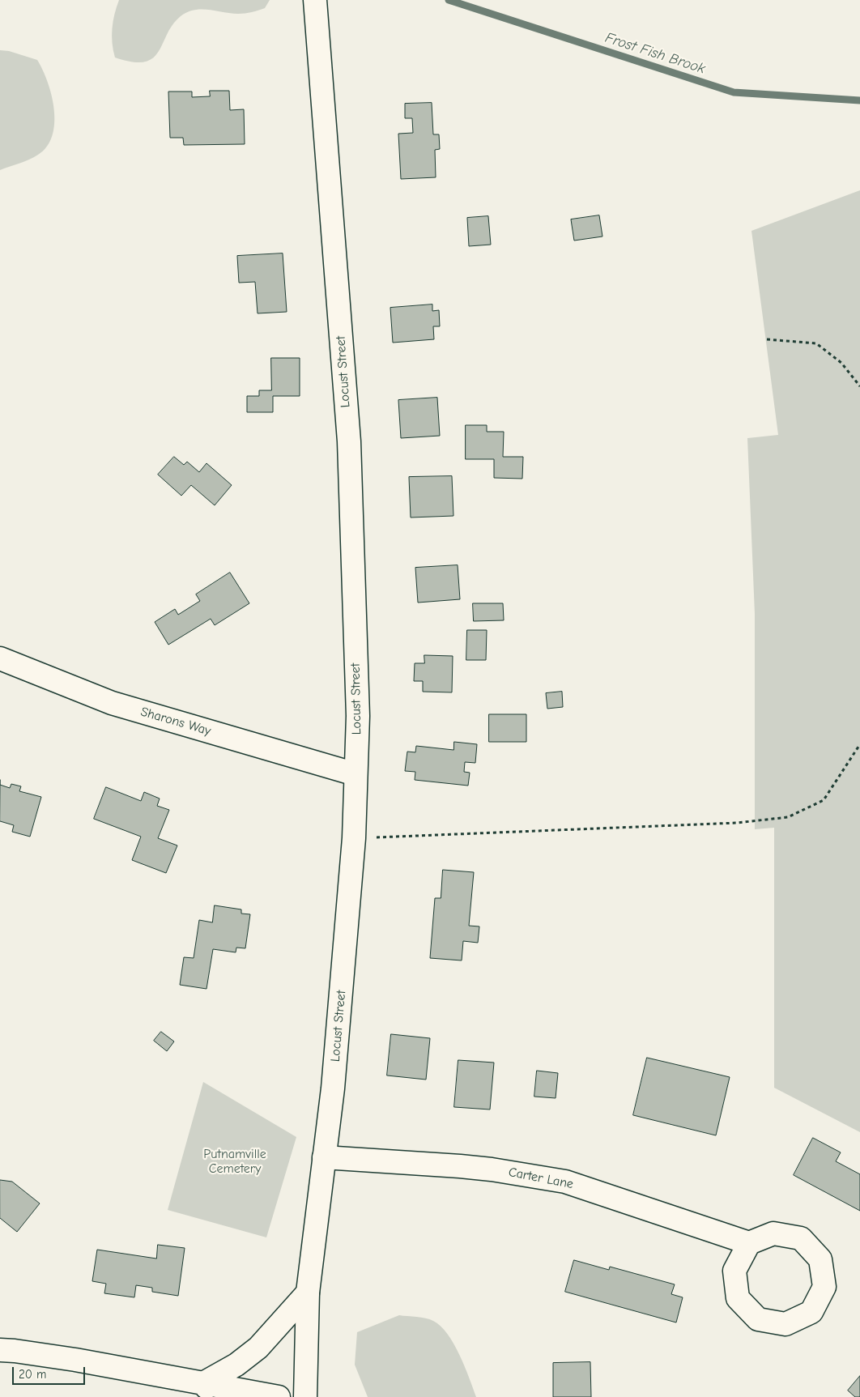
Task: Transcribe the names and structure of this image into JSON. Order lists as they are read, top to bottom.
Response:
{
  "streets": {
    "street": ["Locust Street", "Sharons Way", "Carter Lane"]
  },
  "crossings": [
    ["Locust Street", "Sharons Way"],
    ["Locust Street", "Carter Lane"]
  ],
  "water": ["Frost Fish Brook"],
  "parks": ["Putnamville Cemetery"],
  "scale_bar": "20 m"
}
